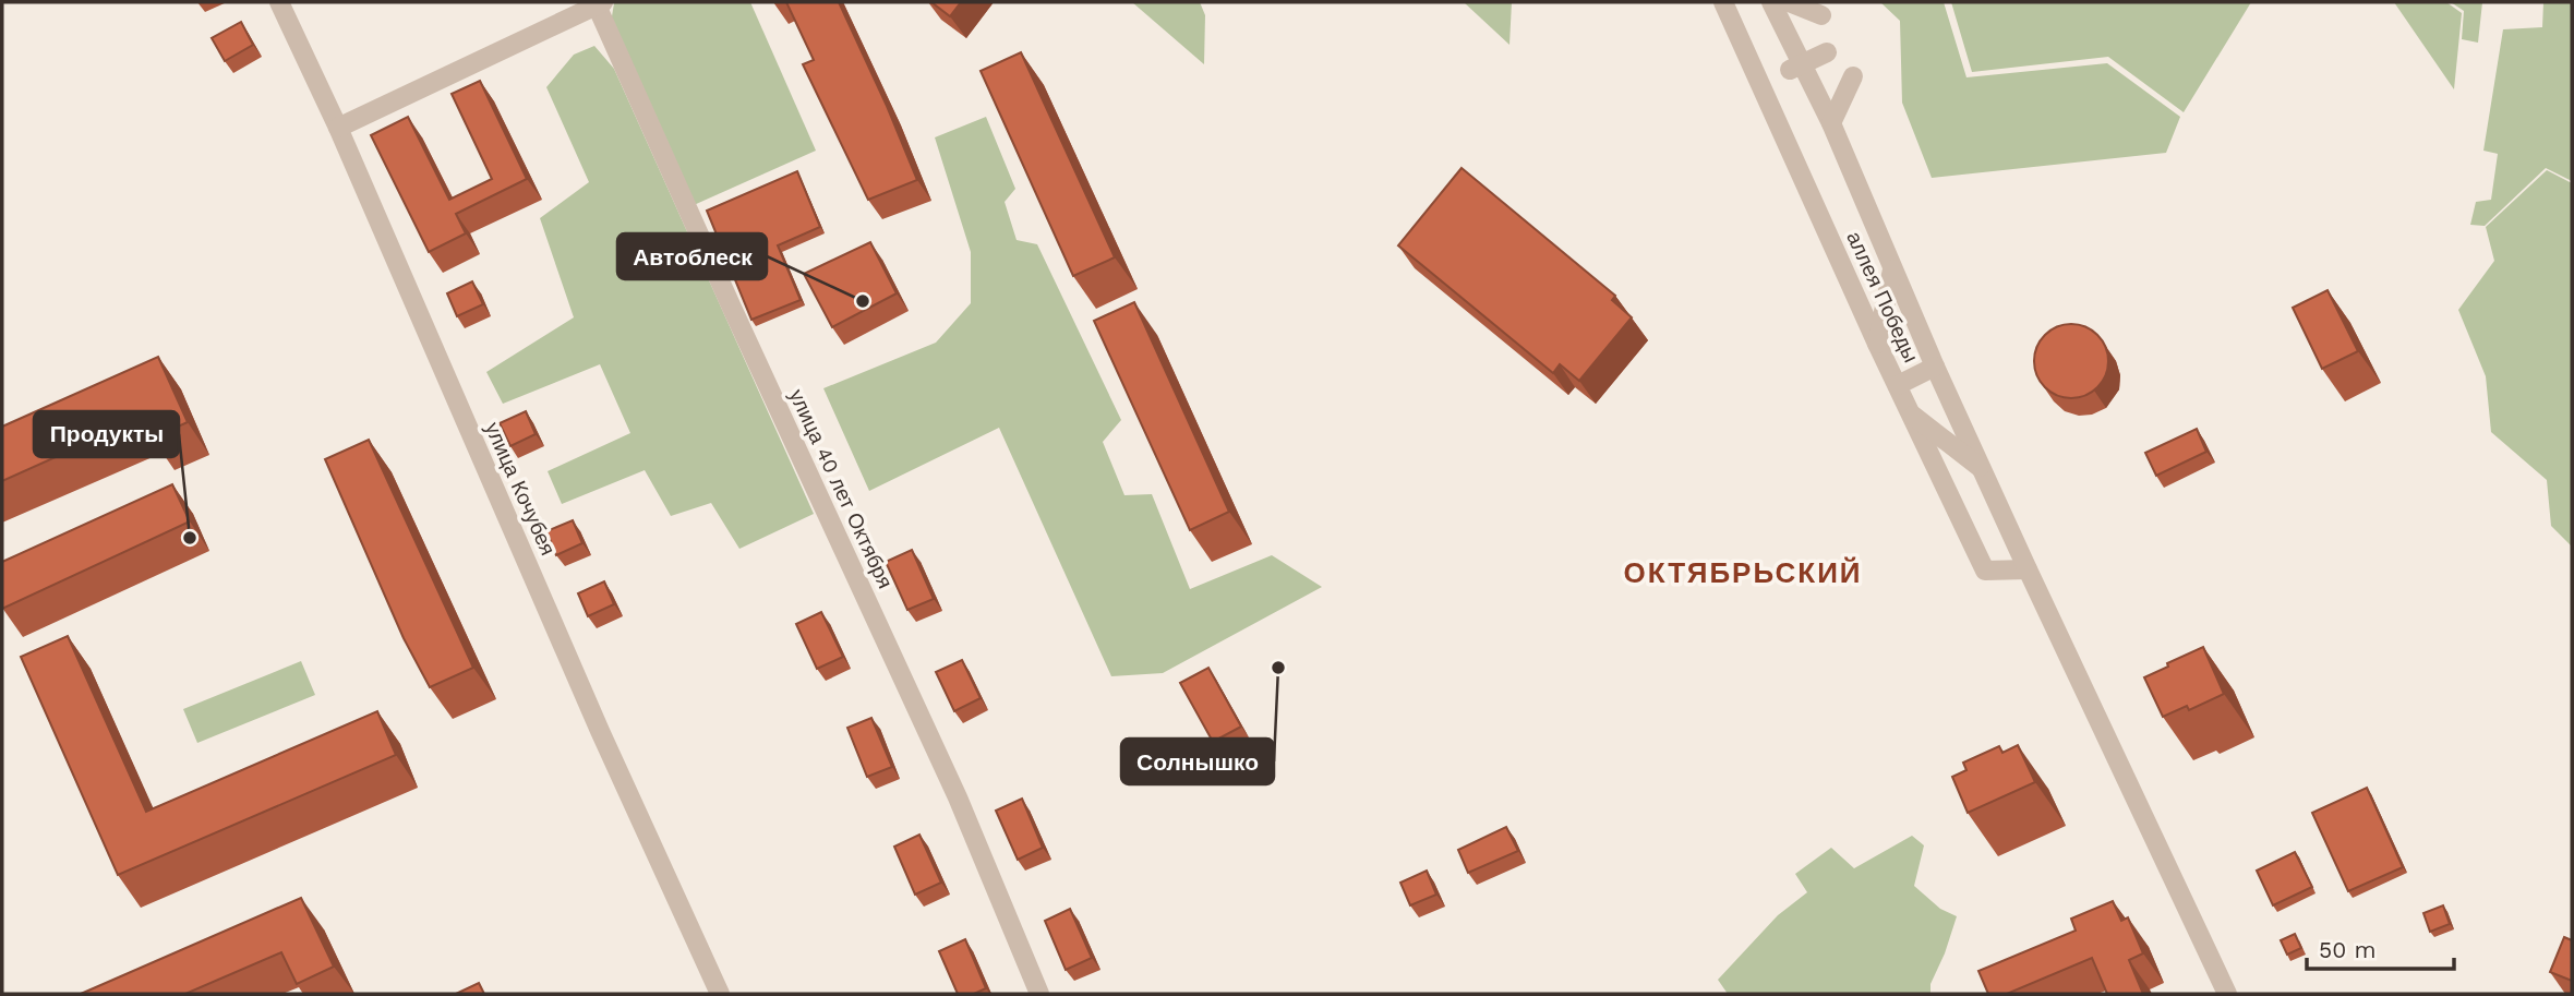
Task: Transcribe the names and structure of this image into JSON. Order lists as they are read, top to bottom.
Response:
{
  "streets": {
    "street": ["аллея Победы", "улица Кочубея", "улица 40 лет Октября"]
  },
  "districts": ["ОКТЯБРЬСКИЙ"],
  "places": ["Автоблеск", "Продукты", "Солнышко"],
  "scale_bar": "50 m"
}
